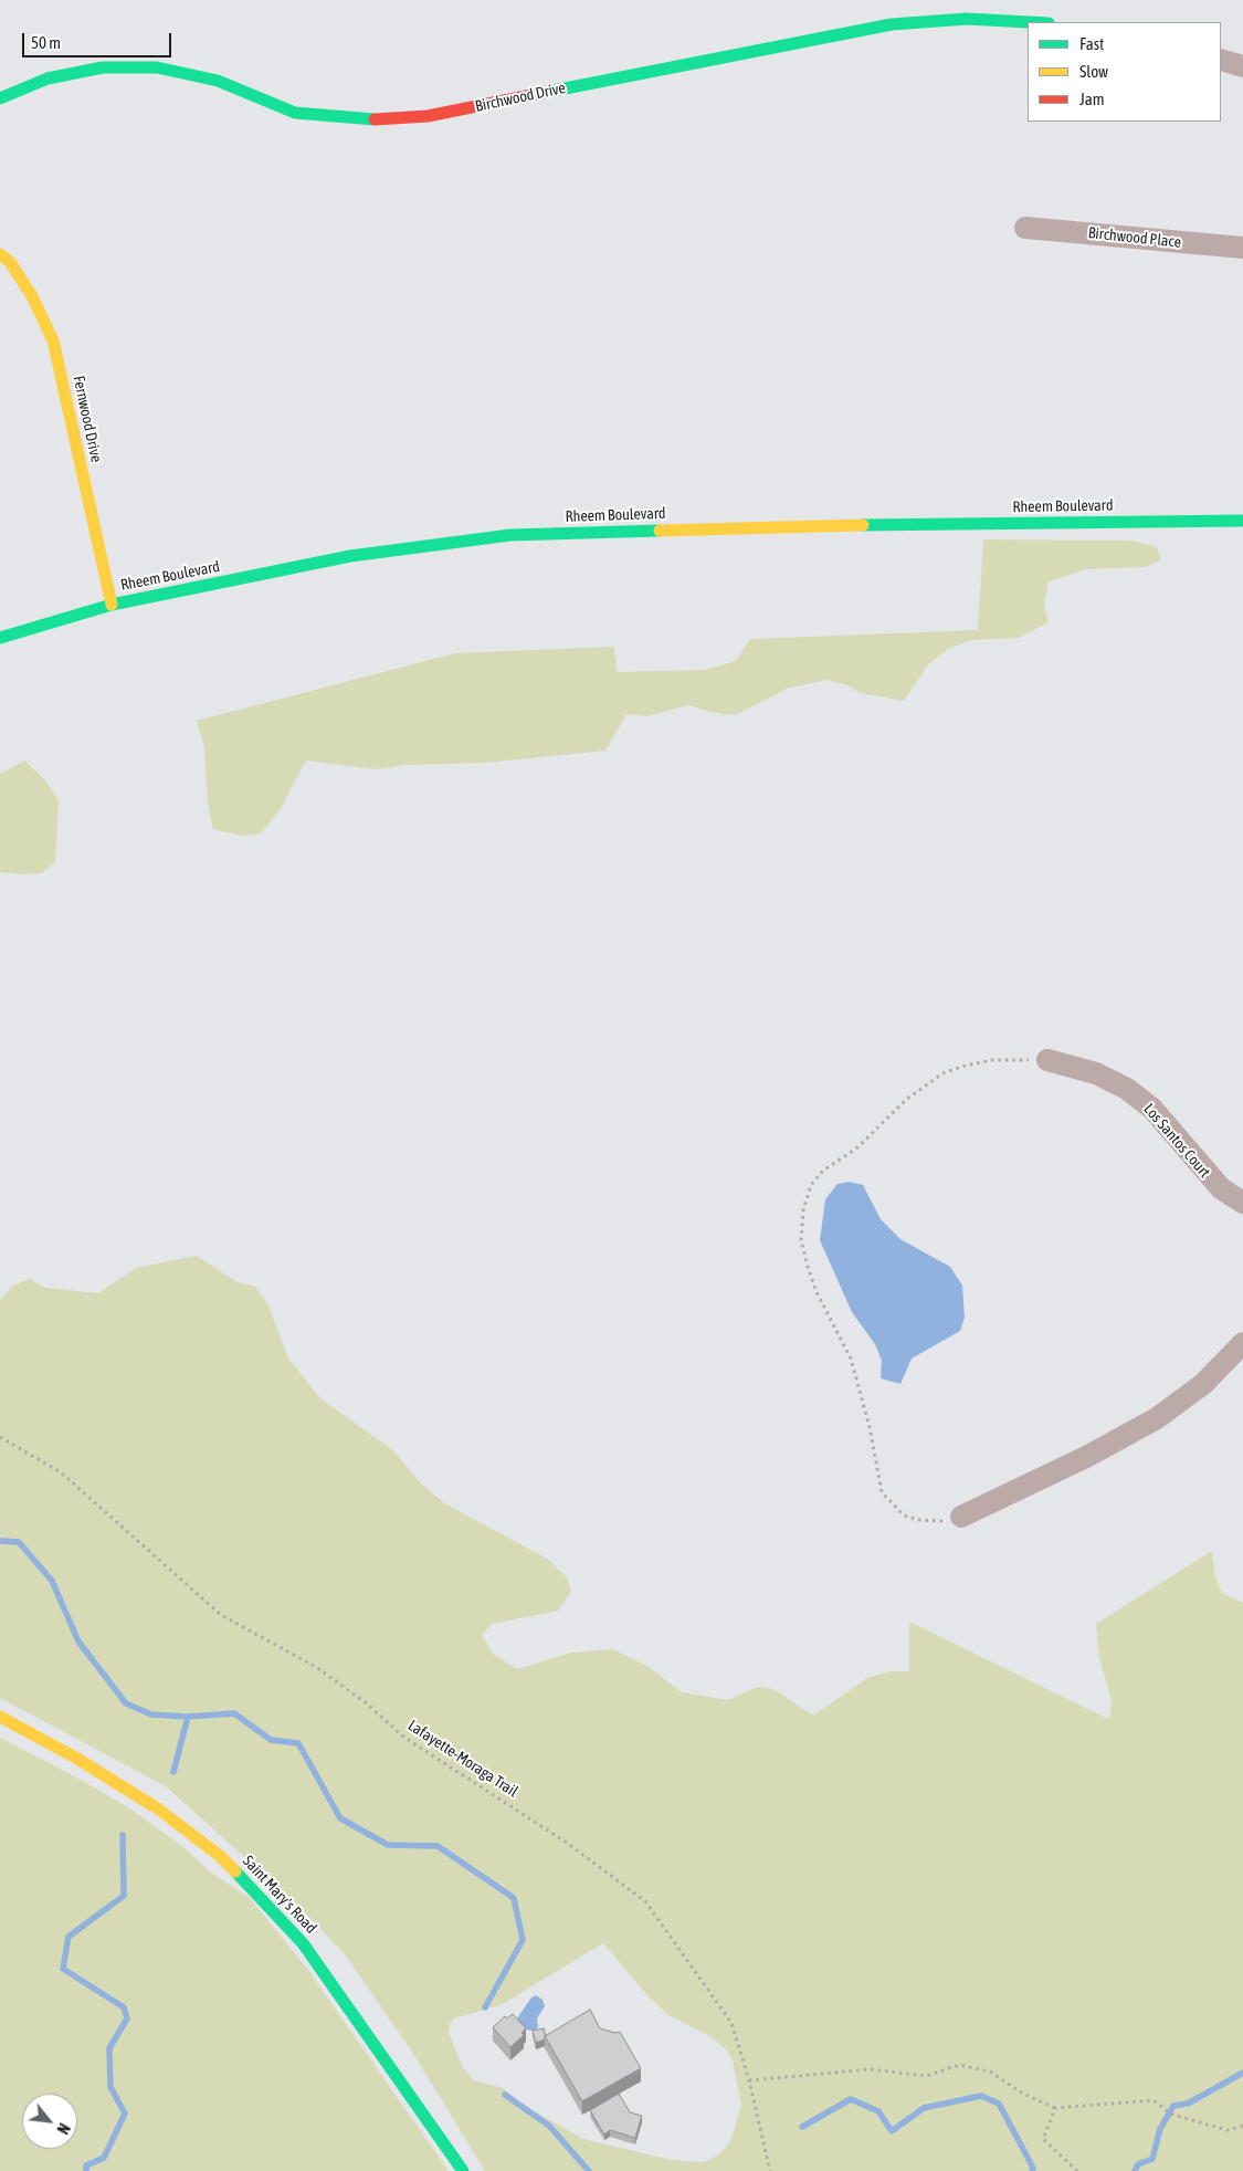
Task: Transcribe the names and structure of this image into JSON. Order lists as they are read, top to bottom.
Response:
{
  "streets": {
    "street": [
      "Birchwood Drive",
      "Birchwood Place",
      "Fernwood Drive",
      "Rheem Boulevard",
      "Los Santos Court",
      "Saint Mary's Road"
    ],
    "path": ["Lafayette-Moraga Trail"]
  },
  "crossings": [
    ["Fernwood Drive", "Rheem Boulevard"]
  ],
  "legend": ["Fast", "Slow", "Jam"],
  "scale_bar": "50 m",
  "north": "bottom right"
}
